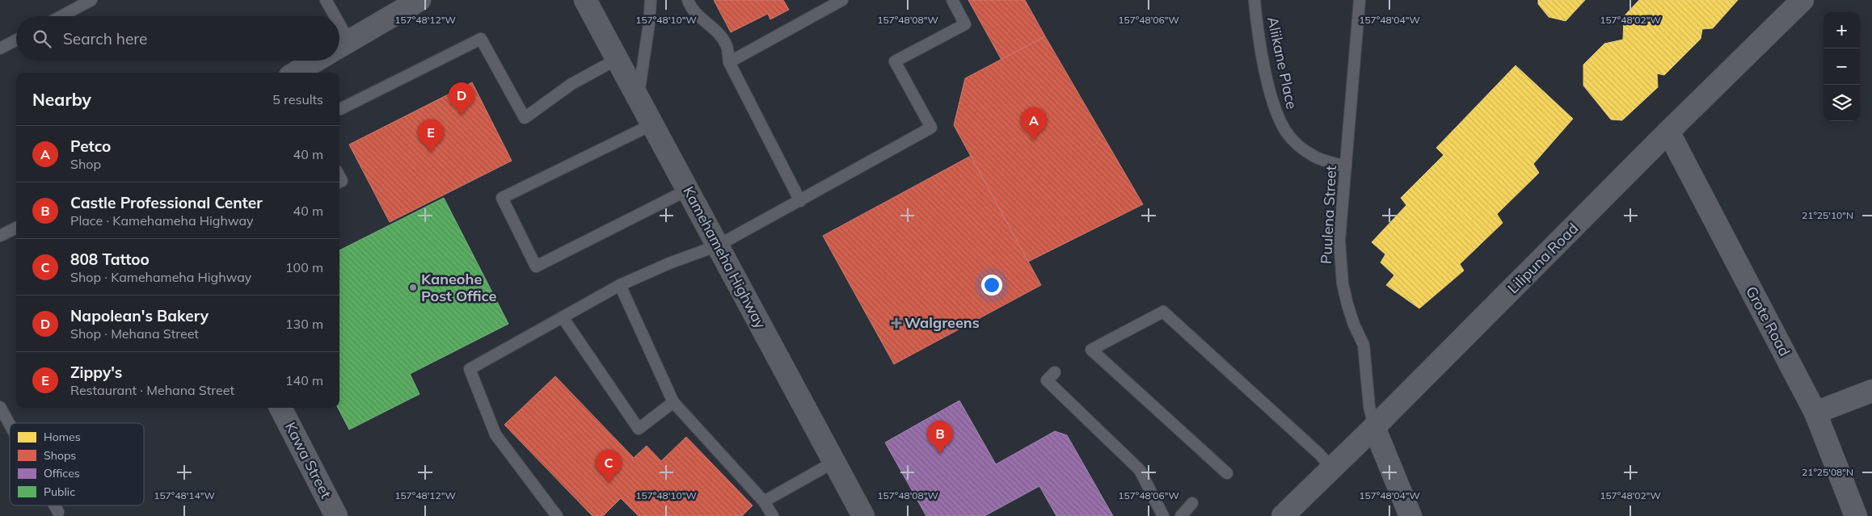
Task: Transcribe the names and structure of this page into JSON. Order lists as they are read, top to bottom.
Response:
{
  "streets": {
    "main road": ["Kamehameha Highway"],
    "street": ["Lilipuna Road", "Grote Road", "Kawa Street"],
    "lane": ["Aliikane Place", "Puulena Street"]
  },
  "crossings": [
    ["Aliikane Place", "Puulena Street"],
    ["Puulena Street", "Lilipuna Road"],
    ["Lilipuna Road", "Grote Road"]
  ],
  "places": {
    "other": ["Kaneohe Post Office"],
    "health": ["Walgreens"]
  },
  "legend": [
    "Homes",
    "Shops",
    "Offices",
    "Public"
  ],
  "page": {
    "map_buttons": ["+", "−"],
    "search": "Search here",
    "heading": ["Nearby", "5 results"],
    "pins": [
      "D",
      "A",
      "E",
      "B",
      "C"
    ],
    "list": [
      {
        "mark": "A",
        "name": "Petco",
        "note": "Shop",
        "value": "40 m"
      },
      {
        "mark": "B",
        "name": "Castle Professional Center",
        "note": "Place · Kamehameha Highway",
        "value": "40 m"
      },
      {
        "mark": "C",
        "name": "808 Tattoo",
        "note": "Shop · Kamehameha Highway",
        "value": "100 m"
      },
      {
        "mark": "D",
        "name": "Napolean's Bakery",
        "note": "Shop · Mehana Street",
        "value": "130 m"
      },
      {
        "mark": "E",
        "name": "Zippy's",
        "note": "Restaurant · Mehana Street",
        "value": "140 m"
      }
    ]
  },
  "coordinates": [
    "157°48'12\"W",
    "157°48'10\"W",
    "157°48'08\"W",
    "157°48'06\"W",
    "157°48'04\"W",
    "157°48'02\"W",
    "21°25'10\"N",
    "21°25'08\"N",
    "157°48'14\"W"
  ]
}
